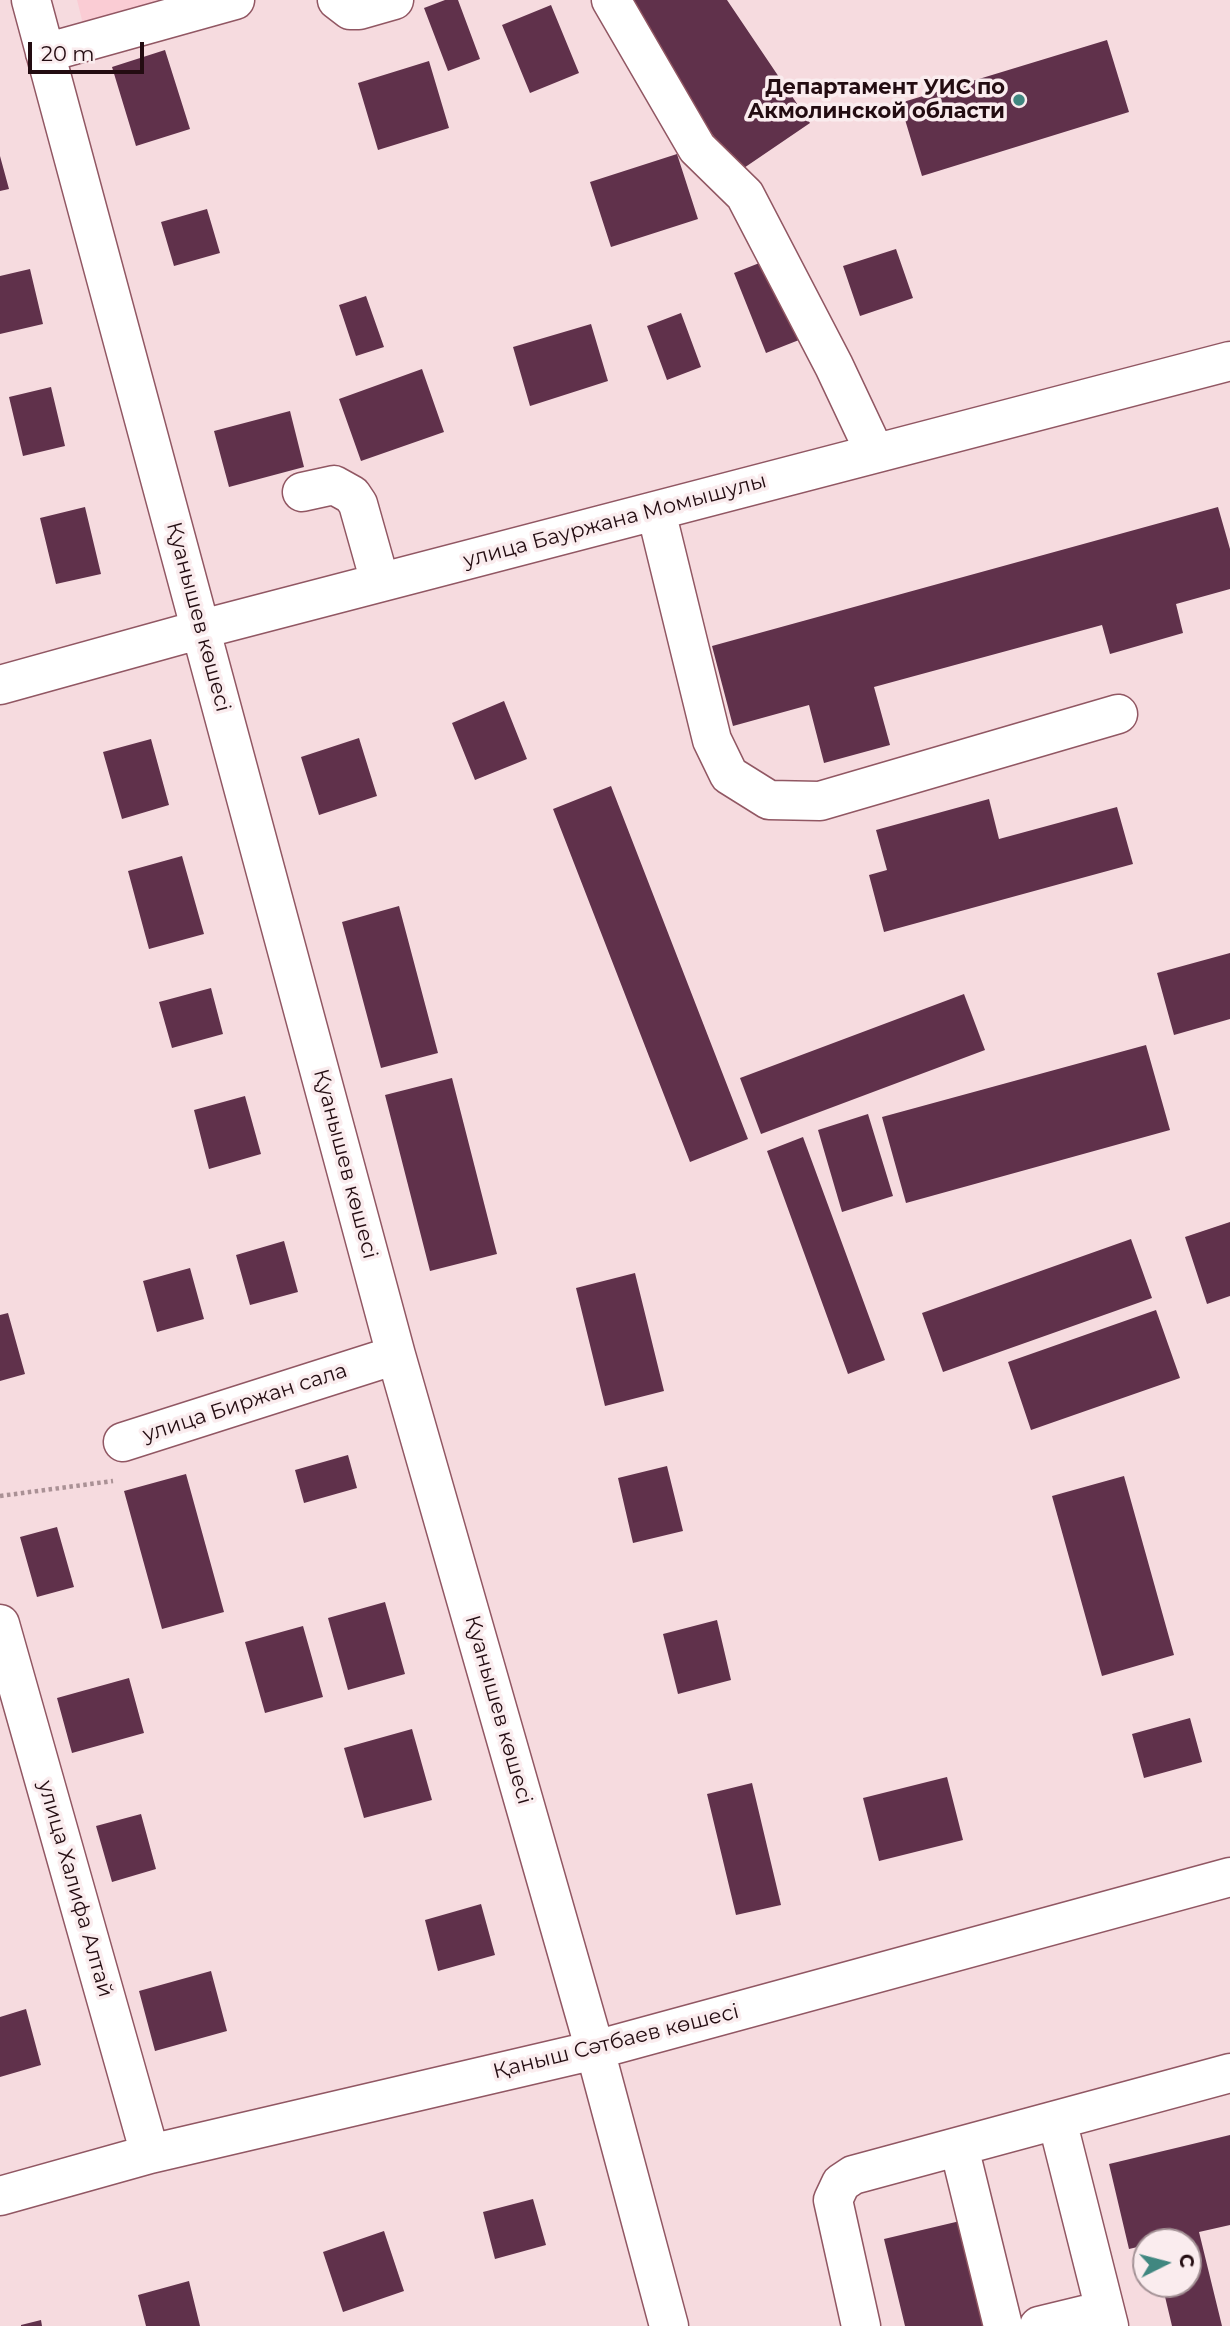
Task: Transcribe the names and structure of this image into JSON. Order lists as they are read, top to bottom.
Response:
{
  "streets": {
    "street": [
      "улица Бауржана Момышулы",
      "Қуанышев көшесі",
      "улица Биржан сала",
      "улица Халифа Алтай",
      "Қаныш Сәтбаев көшесі"
    ]
  },
  "crossings": [
    ["улица Бауржана Момышулы", "Қуанышев көшесі"],
    ["Қуанышев көшесі", "улица Биржан сала"],
    ["Қуанышев көшесі", "Қаныш Сәтбаев көшесі"],
    ["улица Халифа Алтай", "Қаныш Сәтбаев көшесі"]
  ],
  "places": ["Департамент УИС по Акмолинской области"],
  "scale_bar": "20 m",
  "north": "right"
}
